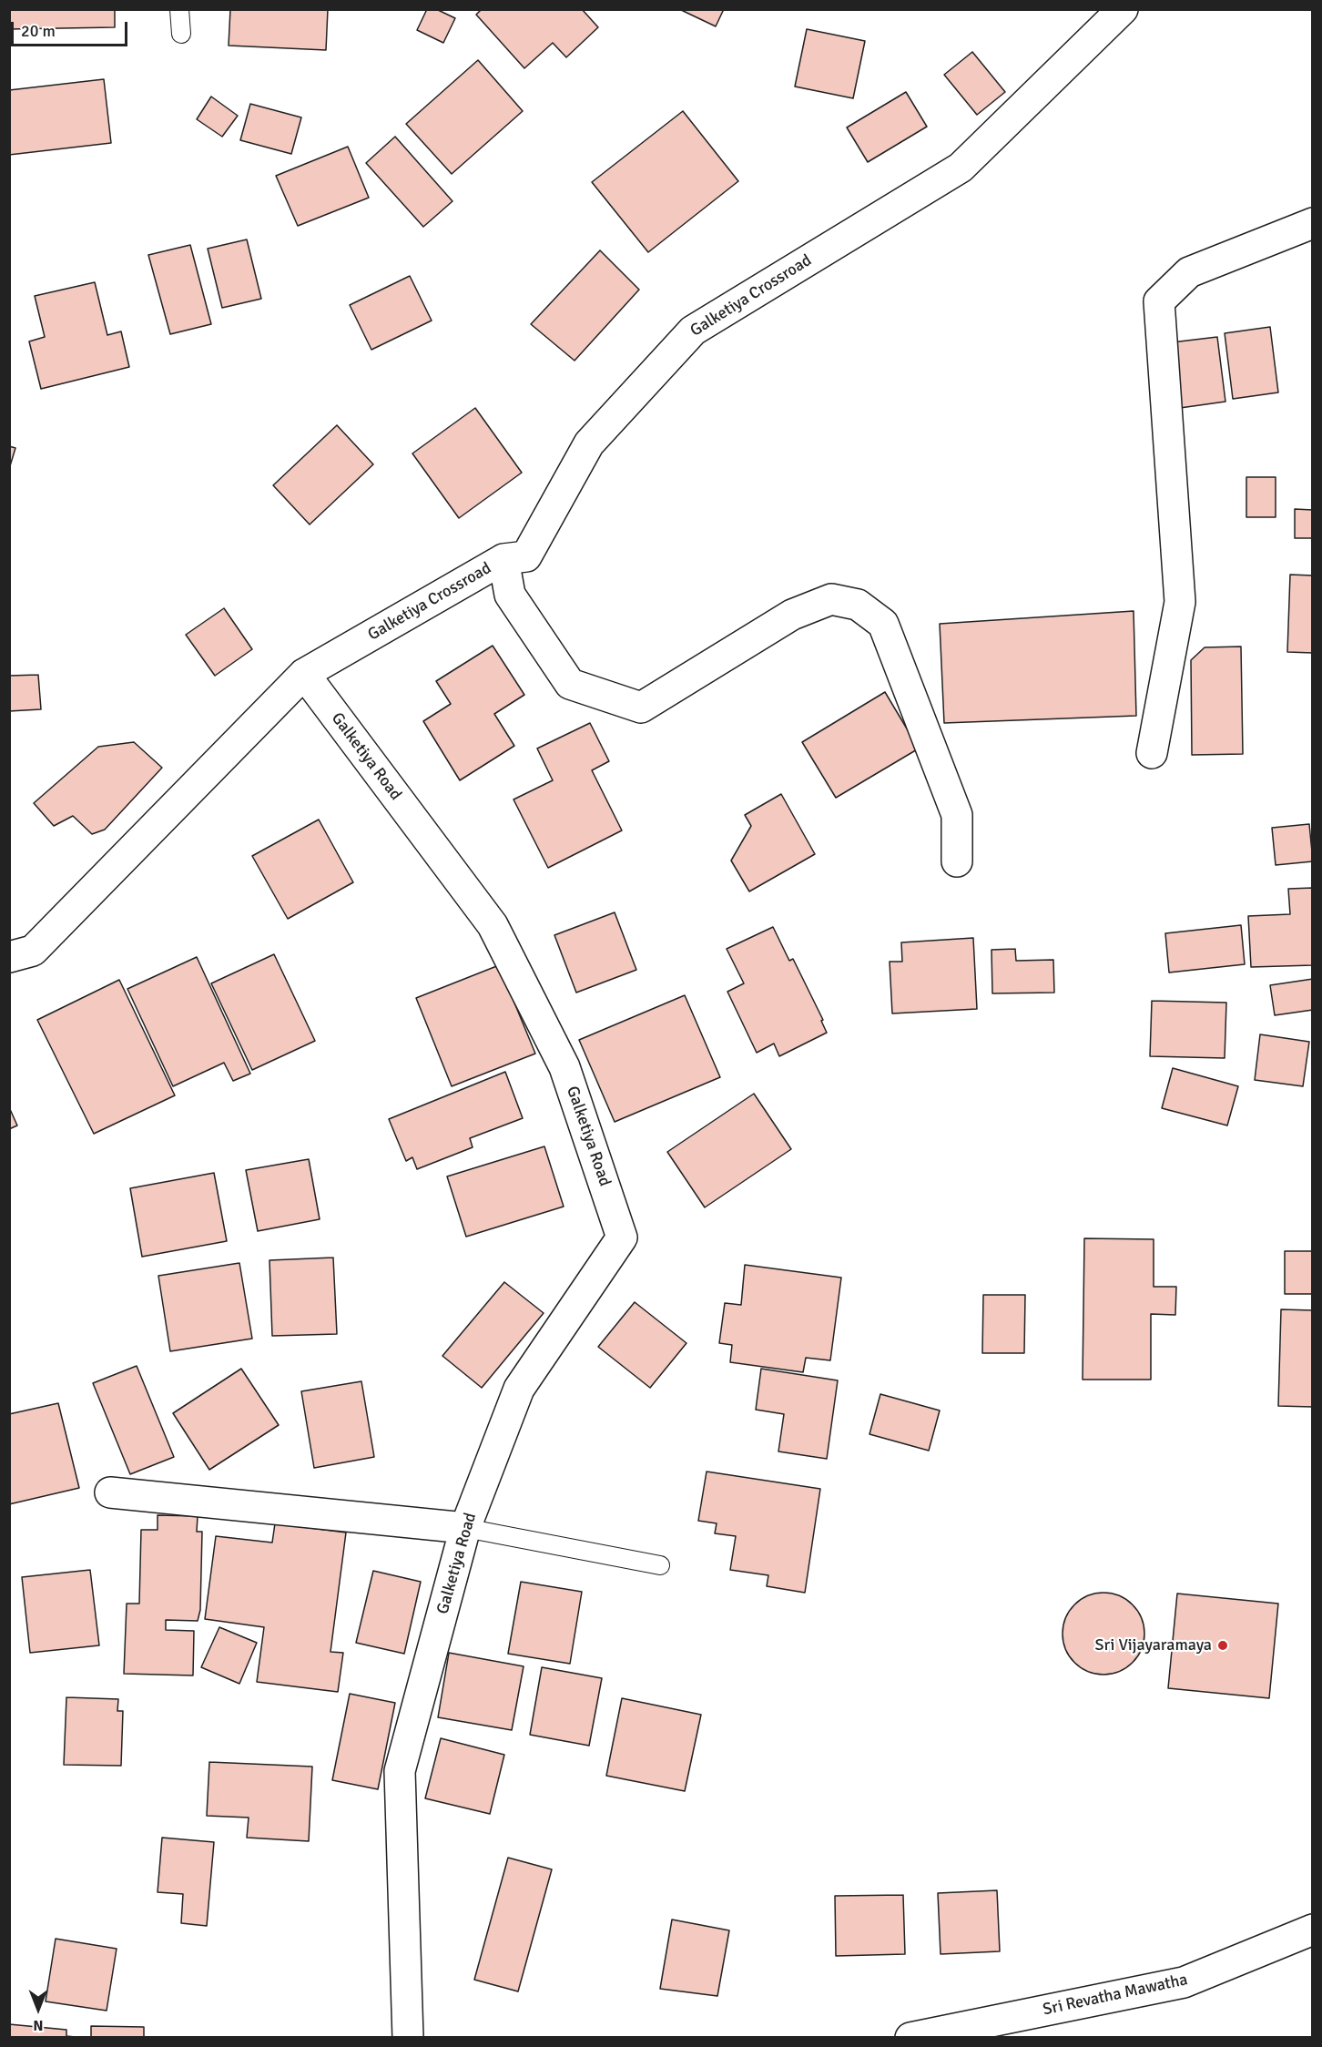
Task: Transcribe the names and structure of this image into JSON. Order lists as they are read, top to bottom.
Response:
{
  "streets": {
    "street": ["Galketiya Crossroad", "Galketiya Road", "Sri Revatha Mawatha"]
  },
  "crossings": [
    ["Galketiya Crossroad", "Galketiya Road"]
  ],
  "places": ["Sri Vijayaramaya"],
  "scale_bar": "20 m",
  "north": "bottom"
}
